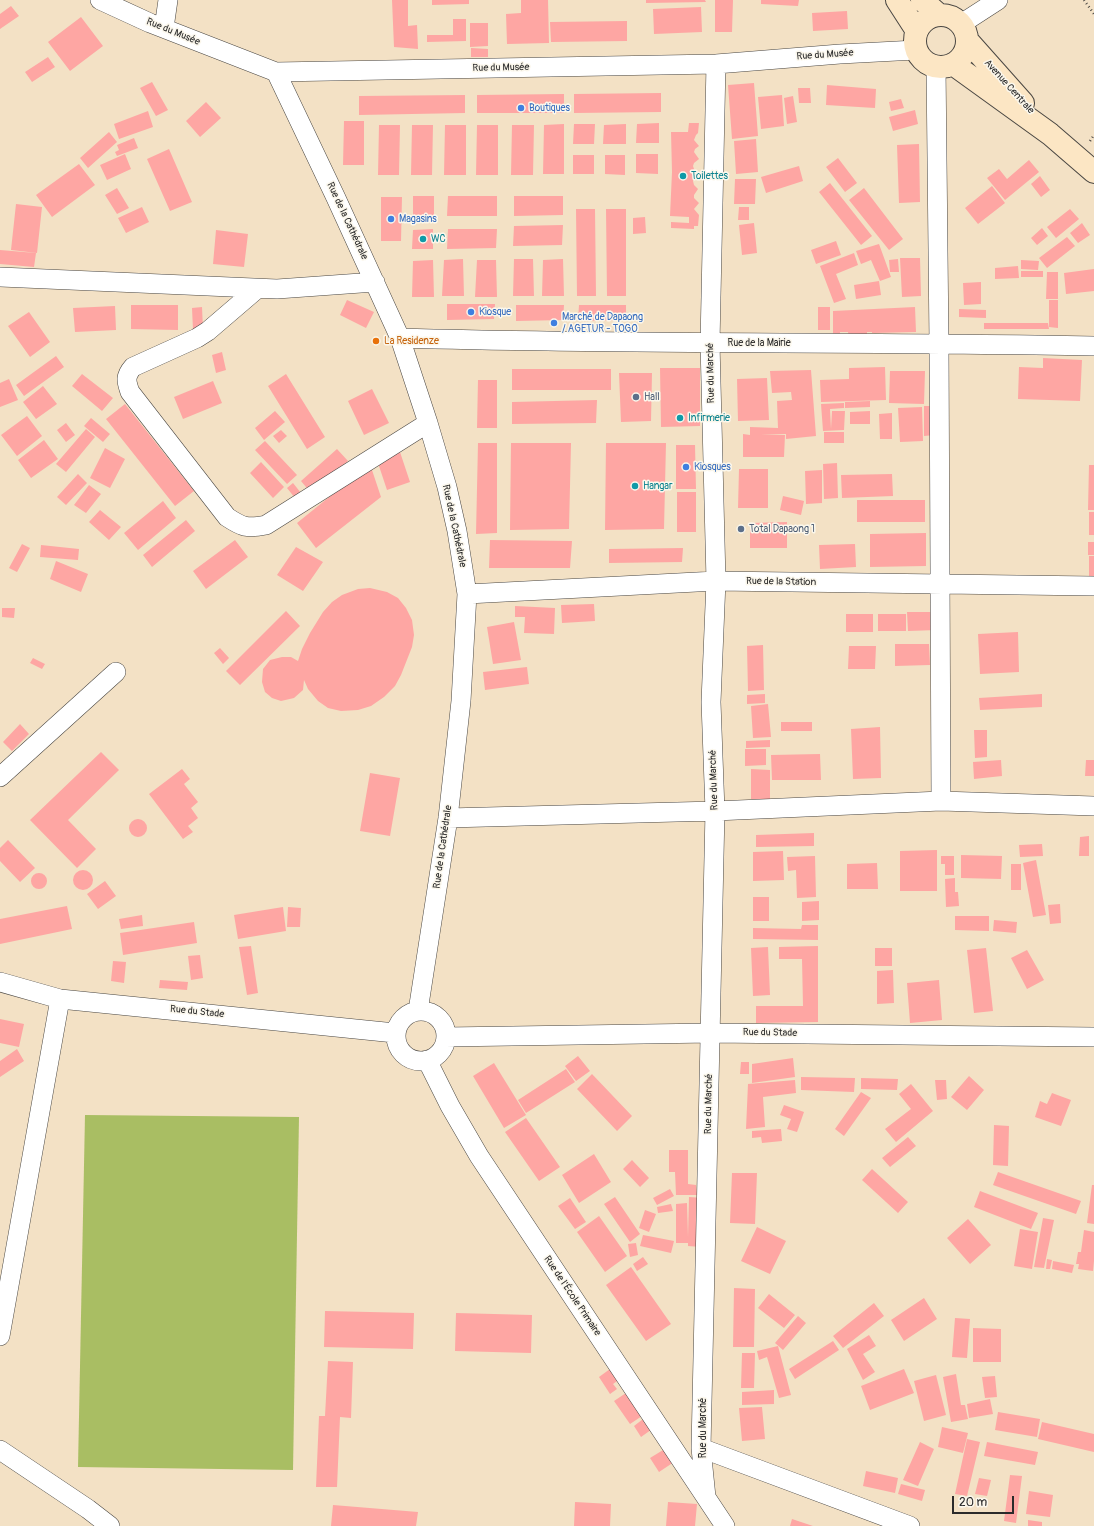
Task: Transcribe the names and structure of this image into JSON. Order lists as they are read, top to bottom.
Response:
{
  "streets": {
    "main road": ["Avenue Centrale"],
    "street": [
      "Rue du Musée",
      "Rue de la Cathédrale",
      "Rue de la Mairie",
      "Rue du Marché",
      "Rue de la Station",
      "Rue du Stade",
      "Rue de l'École Primaire"
    ]
  },
  "crossings": [
    ["Rue du Musée", "Avenue Centrale"],
    ["Rue du Musée", "Rue de la Cathédrale"],
    ["Rue du Musée", "Rue du Marché"],
    ["Rue de la Cathédrale", "Rue de la Mairie"],
    ["Rue de la Cathédrale", "Rue de la Station"],
    ["Rue de la Cathédrale", "Rue du Stade"],
    ["Rue de la Cathédrale", "Rue de l'École Primaire"],
    ["Rue de la Mairie", "Rue du Marché"],
    ["Rue du Marché", "Rue de la Station"],
    ["Rue du Marché", "Rue du Stade"],
    ["Rue du Marché", "Rue de l'École Primaire"],
    ["Rue du Stade", "Rue de l'École Primaire"]
  ],
  "places": [
    "Boutiques",
    "Toilettes",
    "Magasins",
    "WC",
    "Kiosque",
    "Marché de Dapaong / AGETUR - TOGO",
    "La Residenze",
    "Hall",
    "Infirmerie",
    "Kiosques",
    "Hangar",
    "Total Dapaong 1"
  ],
  "scale_bar": "20 m"
}
